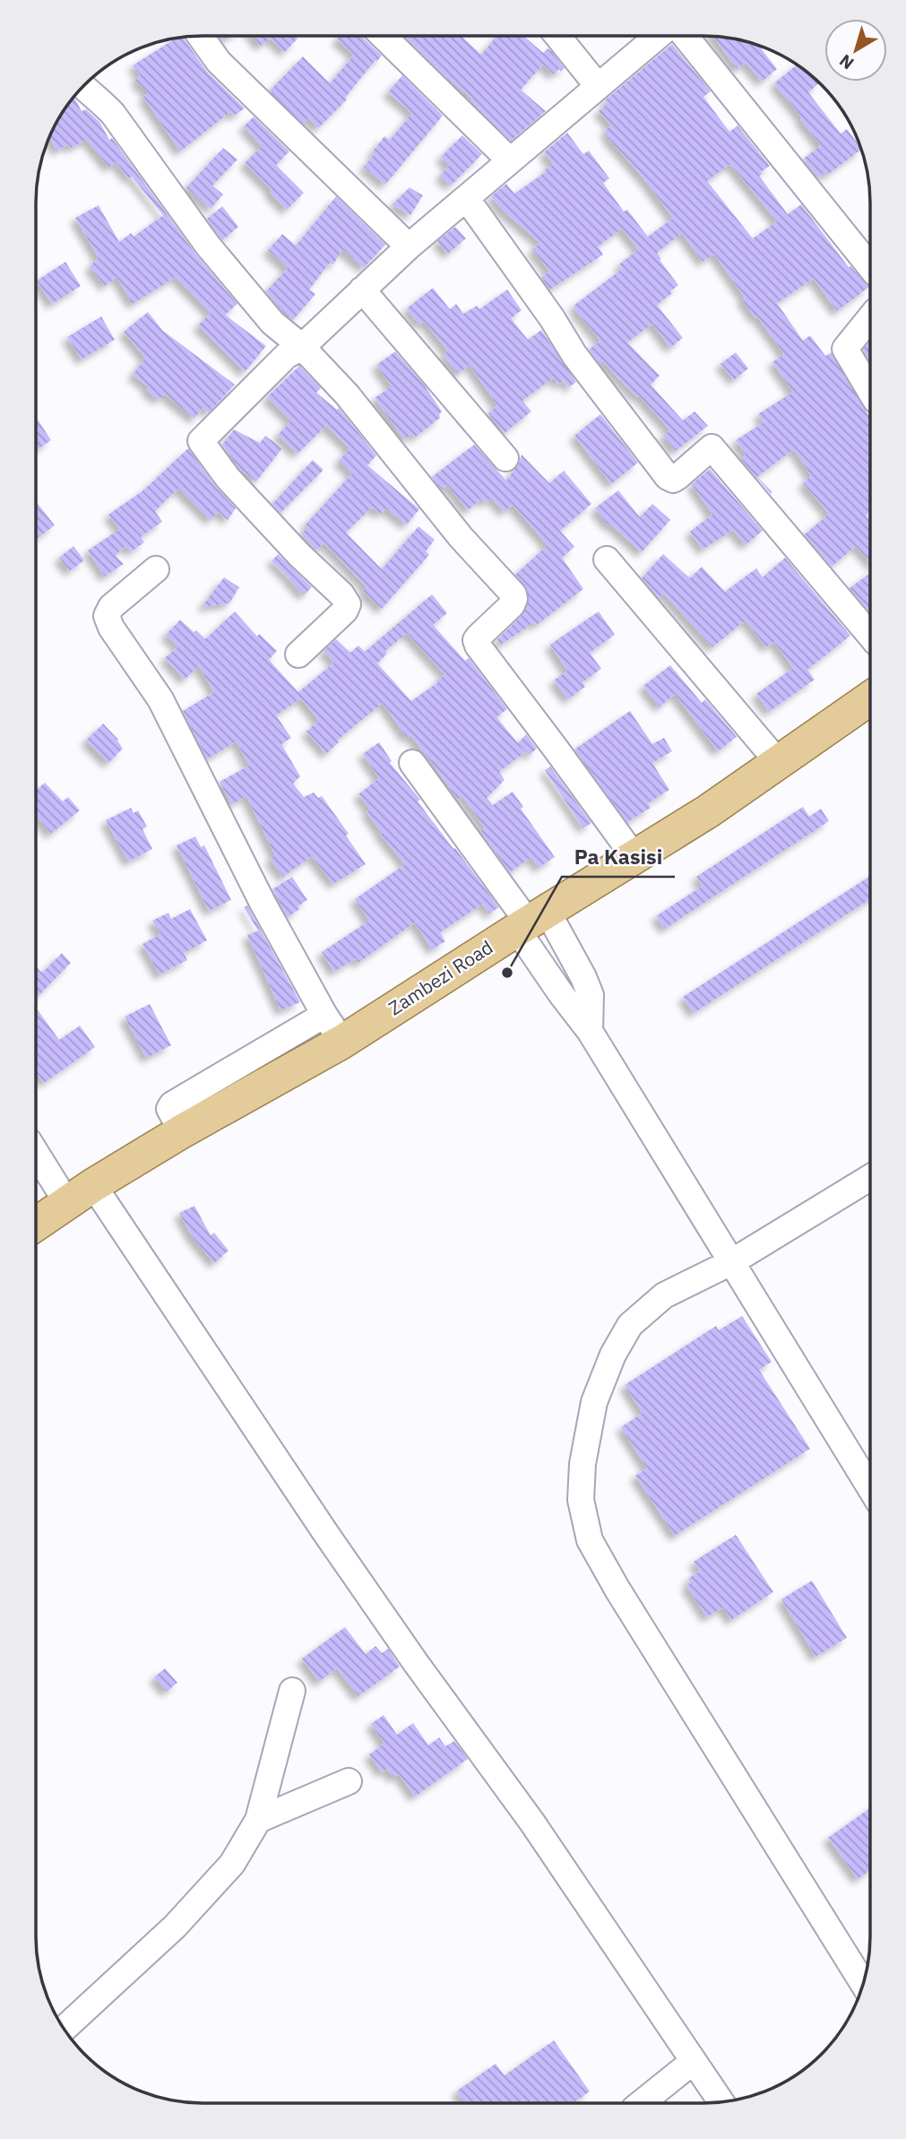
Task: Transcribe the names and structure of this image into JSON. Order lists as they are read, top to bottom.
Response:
{
  "streets": {
    "main road": ["Zambezi Road"]
  },
  "places": ["Pa Kasisi"],
  "north": "bottom left"
}
